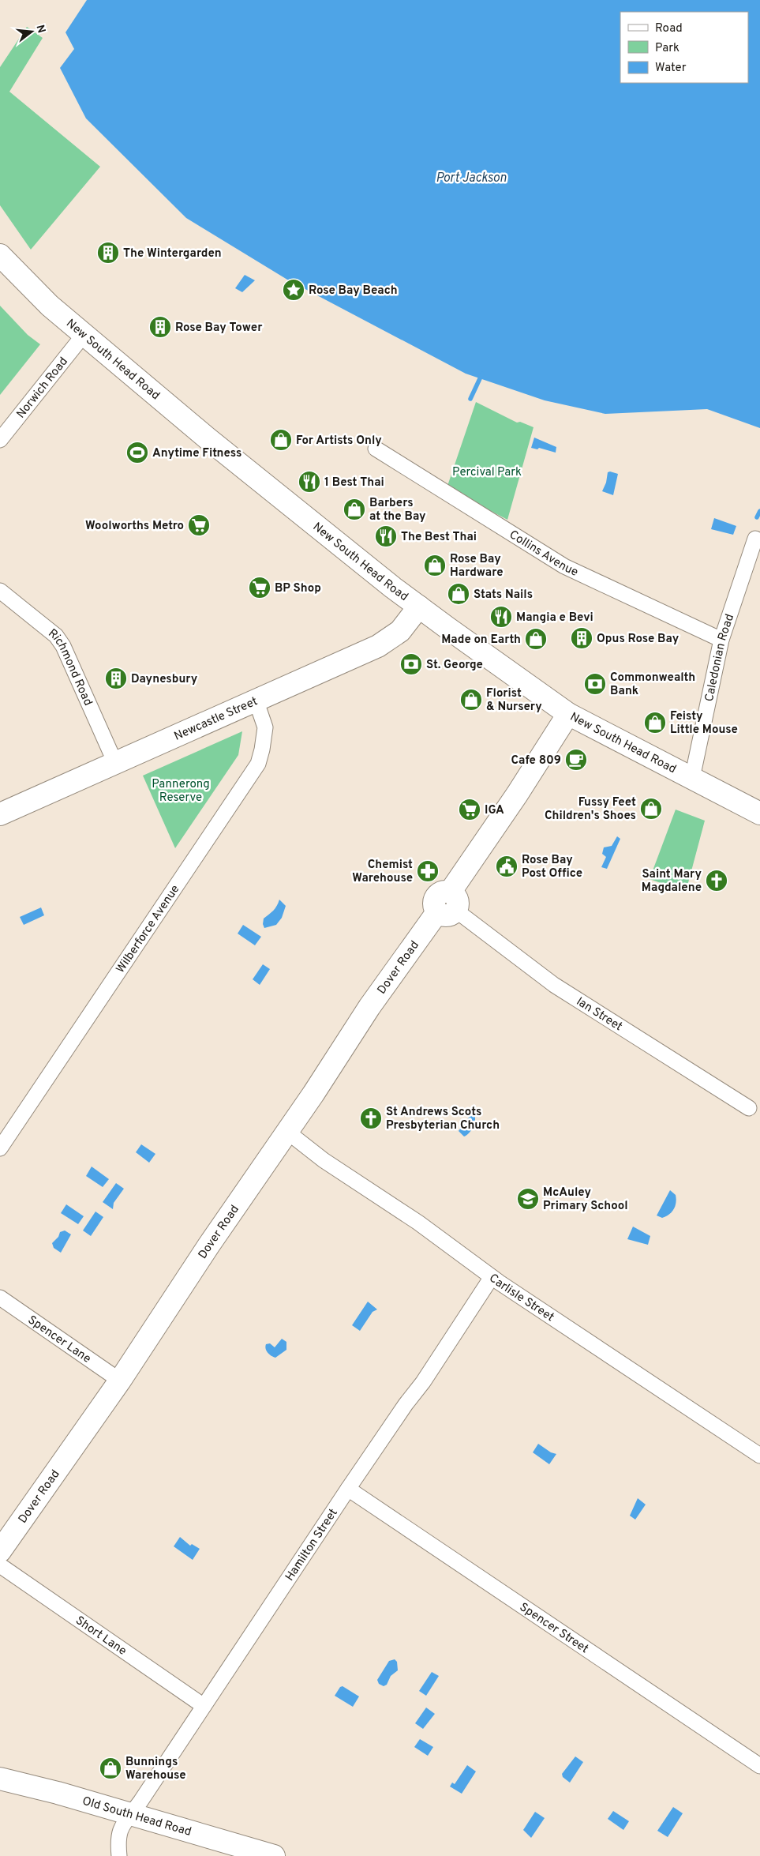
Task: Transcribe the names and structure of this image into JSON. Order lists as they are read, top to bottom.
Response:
{
  "streets": {
    "street": [
      "New South Head Road",
      "Norwich Road",
      "Collins Avenue",
      "Caledonian Road",
      "Richmond Road",
      "Newcastle Street",
      "Wilberforce Avenue",
      "Dover Road",
      "Ian Street",
      "Carlisle Street",
      "Spencer Lane",
      "Hamilton Street",
      "Spencer Street",
      "Short Lane",
      "Old South Head Road"
    ]
  },
  "crossings": [
    ["New South Head Road", "Norwich Road"],
    ["New South Head Road", "Caledonian Road"],
    ["New South Head Road", "Newcastle Street"],
    ["New South Head Road", "Dover Road"],
    ["Collins Avenue", "Caledonian Road"],
    ["Richmond Road", "Newcastle Street"],
    ["Newcastle Street", "Wilberforce Avenue"],
    ["Dover Road", "Ian Street"],
    ["Dover Road", "Carlisle Street"],
    ["Dover Road", "Spencer Lane"],
    ["Carlisle Street", "Hamilton Street"],
    ["Hamilton Street", "Spencer Street"],
    ["Hamilton Street", "Short Lane"],
    ["Hamilton Street", "Old South Head Road"]
  ],
  "water": ["Port Jackson"],
  "parks": ["Percival Park", "Pannerong Reserve"],
  "places": {
    "building": [
      "The Wintergarden",
      "Rose Bay Tower",
      "Opus Rose Bay",
      "Daynesbury"
    ],
    "place": ["Rose Bay Beach"],
    "shop": [
      "For Artists Only",
      "Barbers at the Bay",
      "Rose Bay Hardware",
      "Stats Nails",
      "Made on Earth",
      "Florist & Nursery",
      "Feisty Little Mouse",
      "Fussy Feet Children's Shoes",
      "Bunnings Warehouse"
    ],
    "sports": ["Anytime Fitness"],
    "restaurant": ["1 Best Thai", "The Best Thai", "Mangia e Bevi"],
    "supermarket": ["Woolworths Metro", "BP Shop", "IGA"],
    "bank": ["St. George", "Commonwealth Bank"],
    "cafe": ["Cafe 809"],
    "public building": ["Rose Bay Post Office"],
    "pharmacy": ["Chemist Warehouse"],
    "church": ["Saint Mary Magdalene", "St Andrews Scots Presbyterian Church"],
    "school or university": ["McAuley Primary School"]
  },
  "legend": ["Road", "Park", "Water"],
  "north": "right"
}
